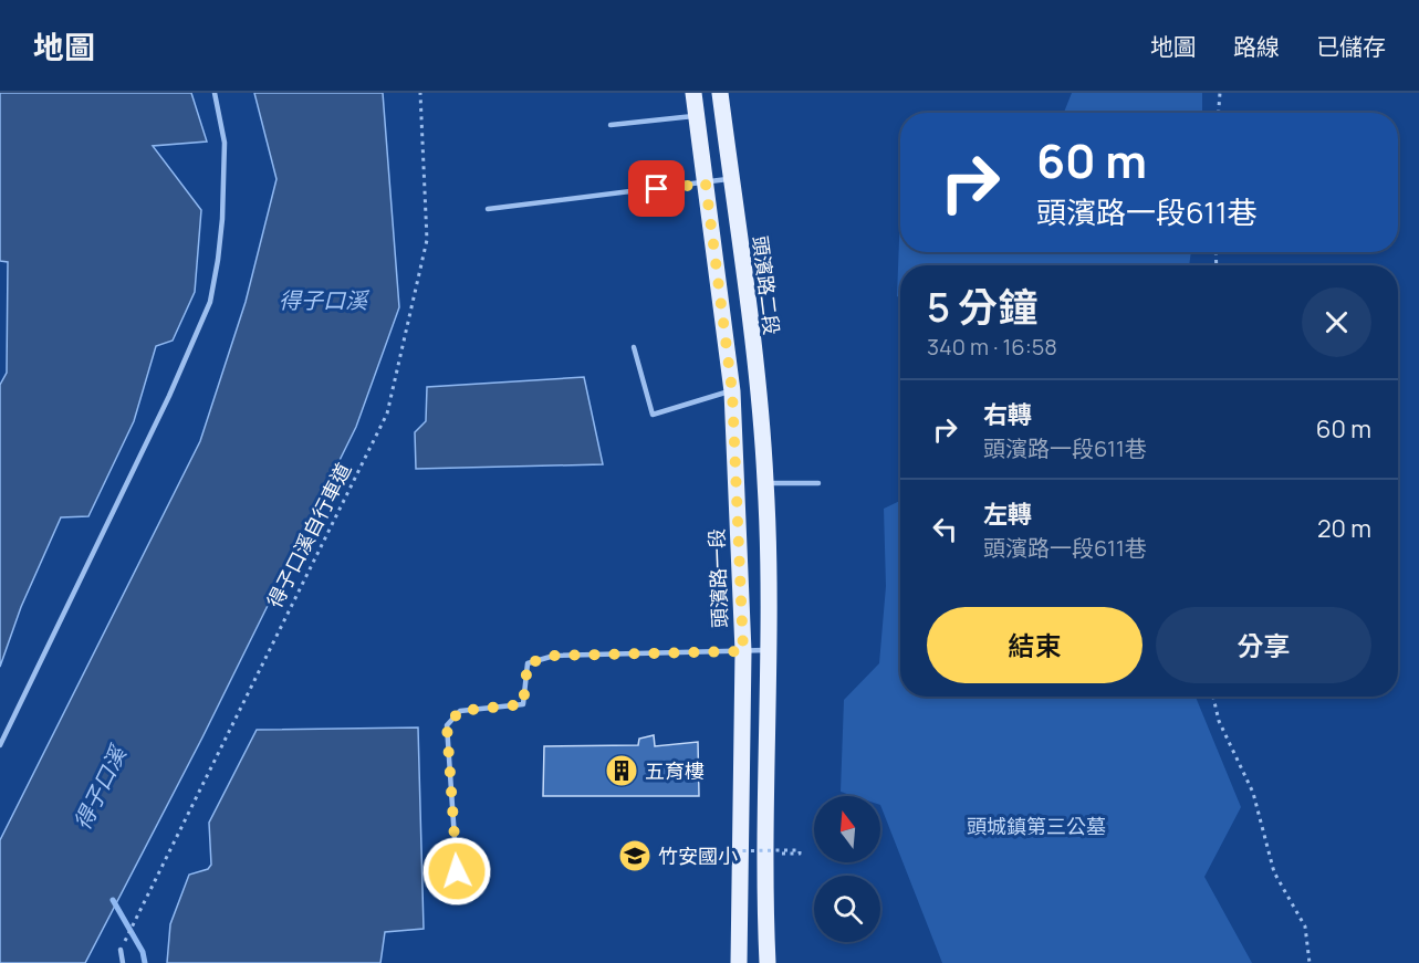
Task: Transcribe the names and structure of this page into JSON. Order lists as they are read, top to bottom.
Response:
{
  "streets": {
    "main road": ["頭濱路二段", "頭濱路一段"],
    "path": ["得子口溪自行車道"]
  },
  "water": ["得子口溪"],
  "parks": ["頭城鎮第三公墓"],
  "places": {
    "building": ["五育樓"],
    "school or university": ["竹安國小"]
  },
  "north": "top",
  "page": {
    "header": "地圖",
    "nav": ["地圖", "路線", "已儲存"],
    "turn": ["60 m", "頭濱路一段611巷"],
    "heading": ["5 分鐘", "340 m · 16:58"],
    "list": [
      {
        "name": "右轉",
        "note": "頭濱路一段611巷",
        "value": "60 m"
      },
      {
        "name": "左轉",
        "note": "頭濱路一段611巷",
        "value": "20 m"
      }
    ],
    "buttons": ["結束", "分享"]
  }
}
